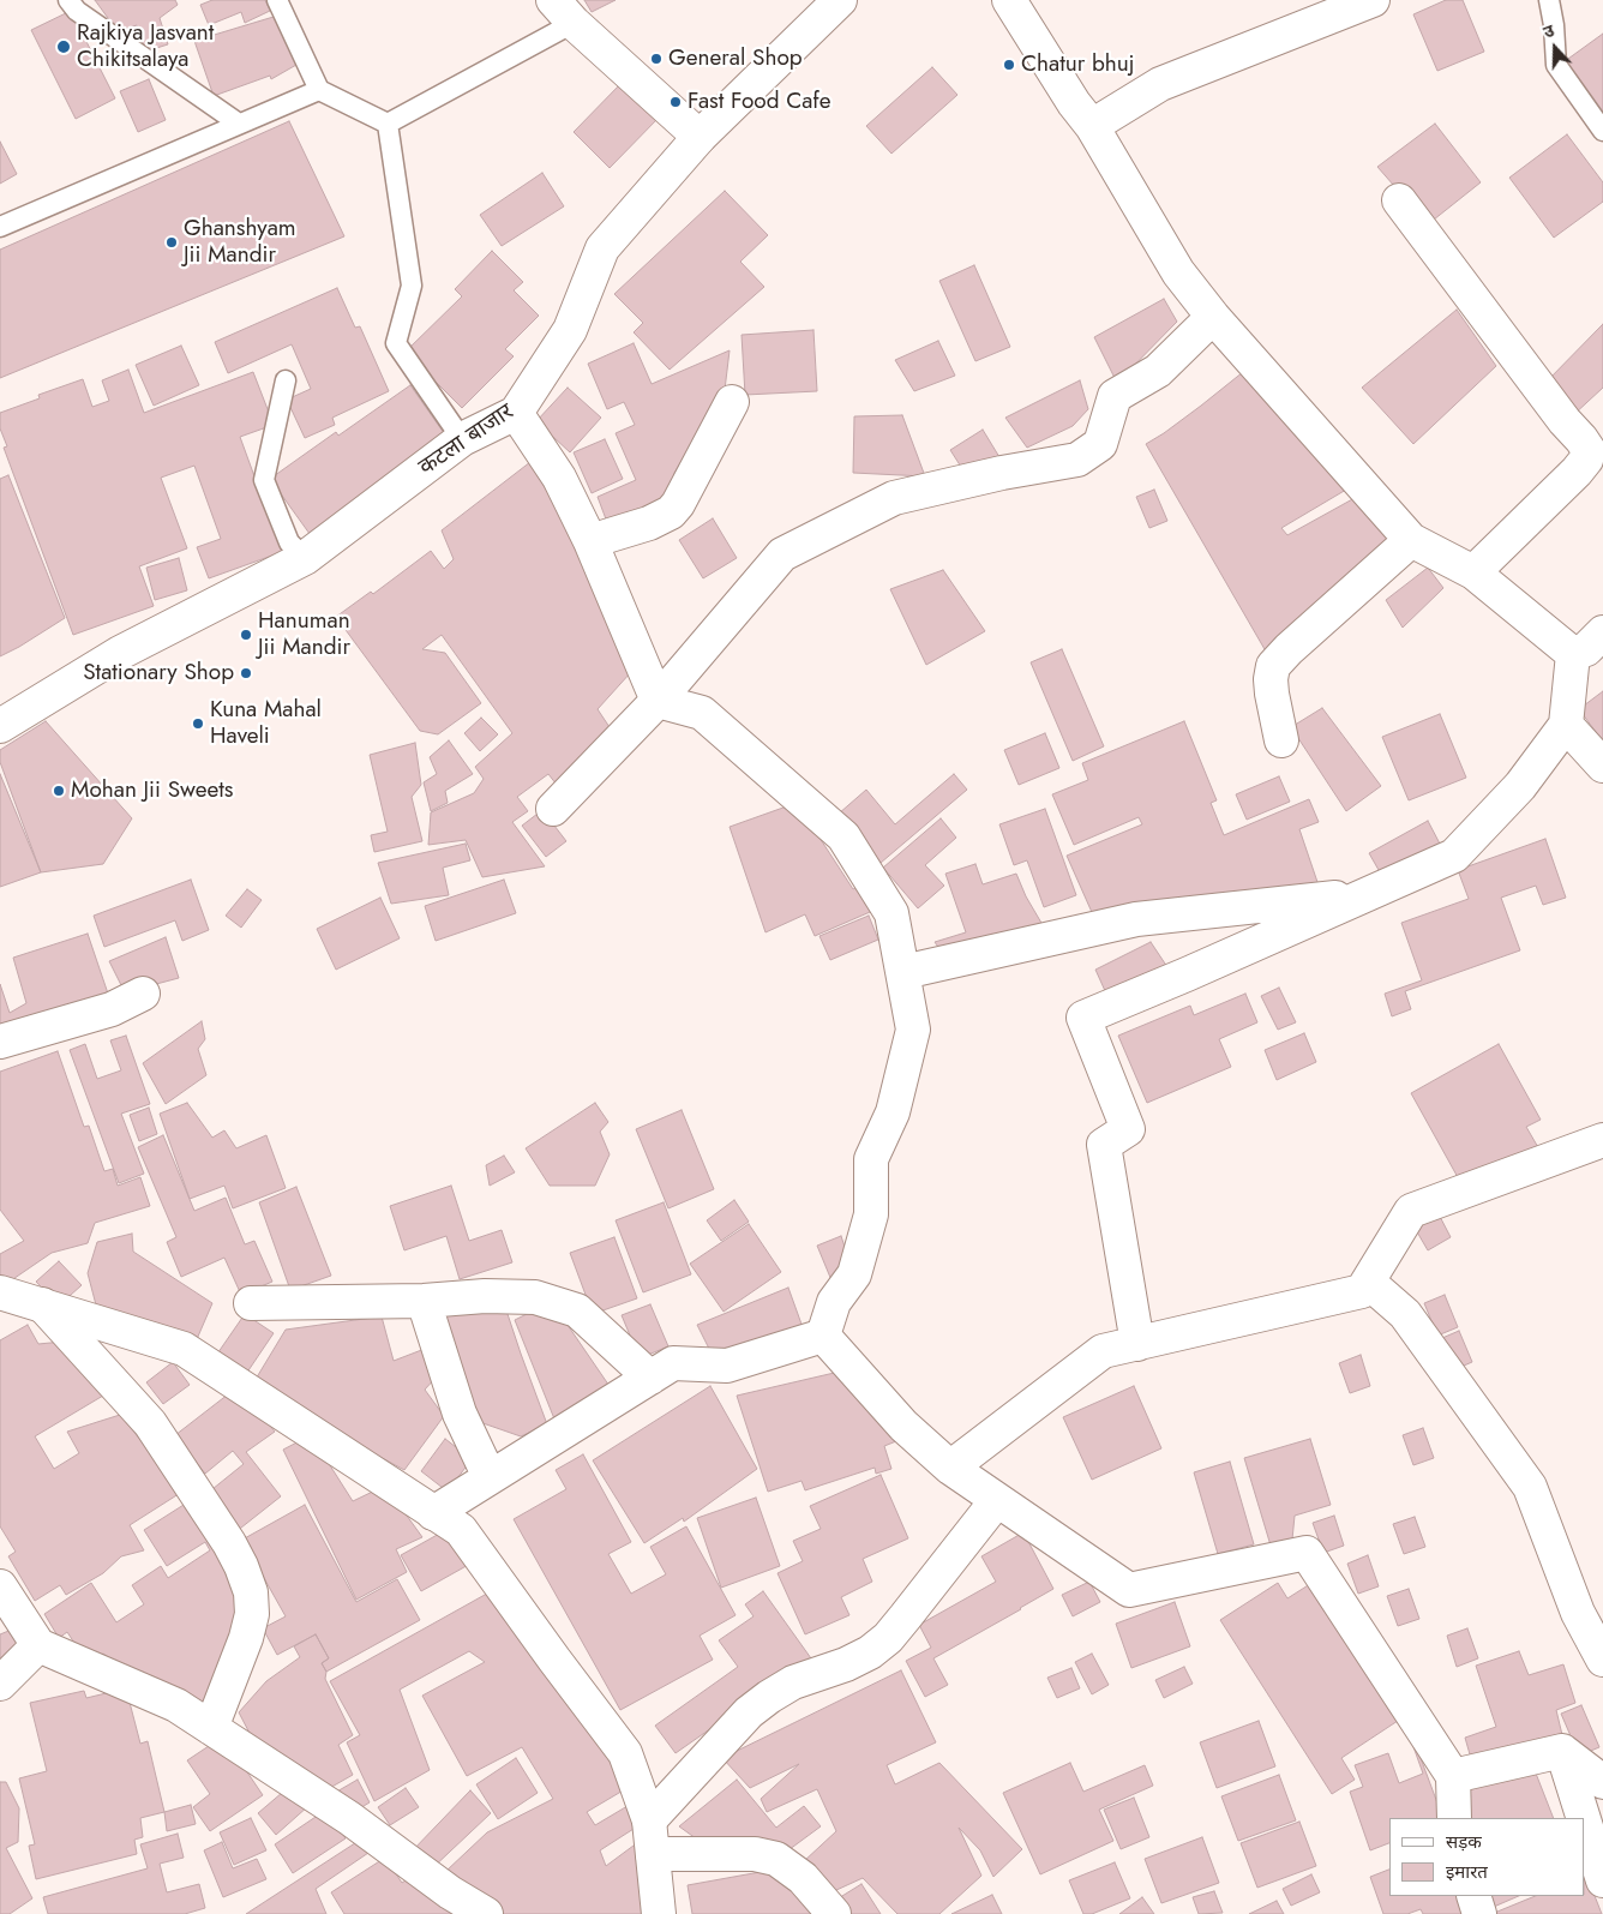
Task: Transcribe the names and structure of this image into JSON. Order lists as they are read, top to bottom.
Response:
{
  "streets": {
    "street": ["कटला बाजार"]
  },
  "places": [
    "Rajkiya Jasvant Chikitsalaya",
    "General Shop",
    "Chatur bhuj",
    "Fast Food Cafe",
    "Ghanshyam Jii Mandir",
    "Hanuman Jii Mandir",
    "Stationary Shop",
    "Kuna Mahal Haveli",
    "Mohan Jii Sweets"
  ],
  "legend": ["सड़क", "इमारत"],
  "north": "top"
}
